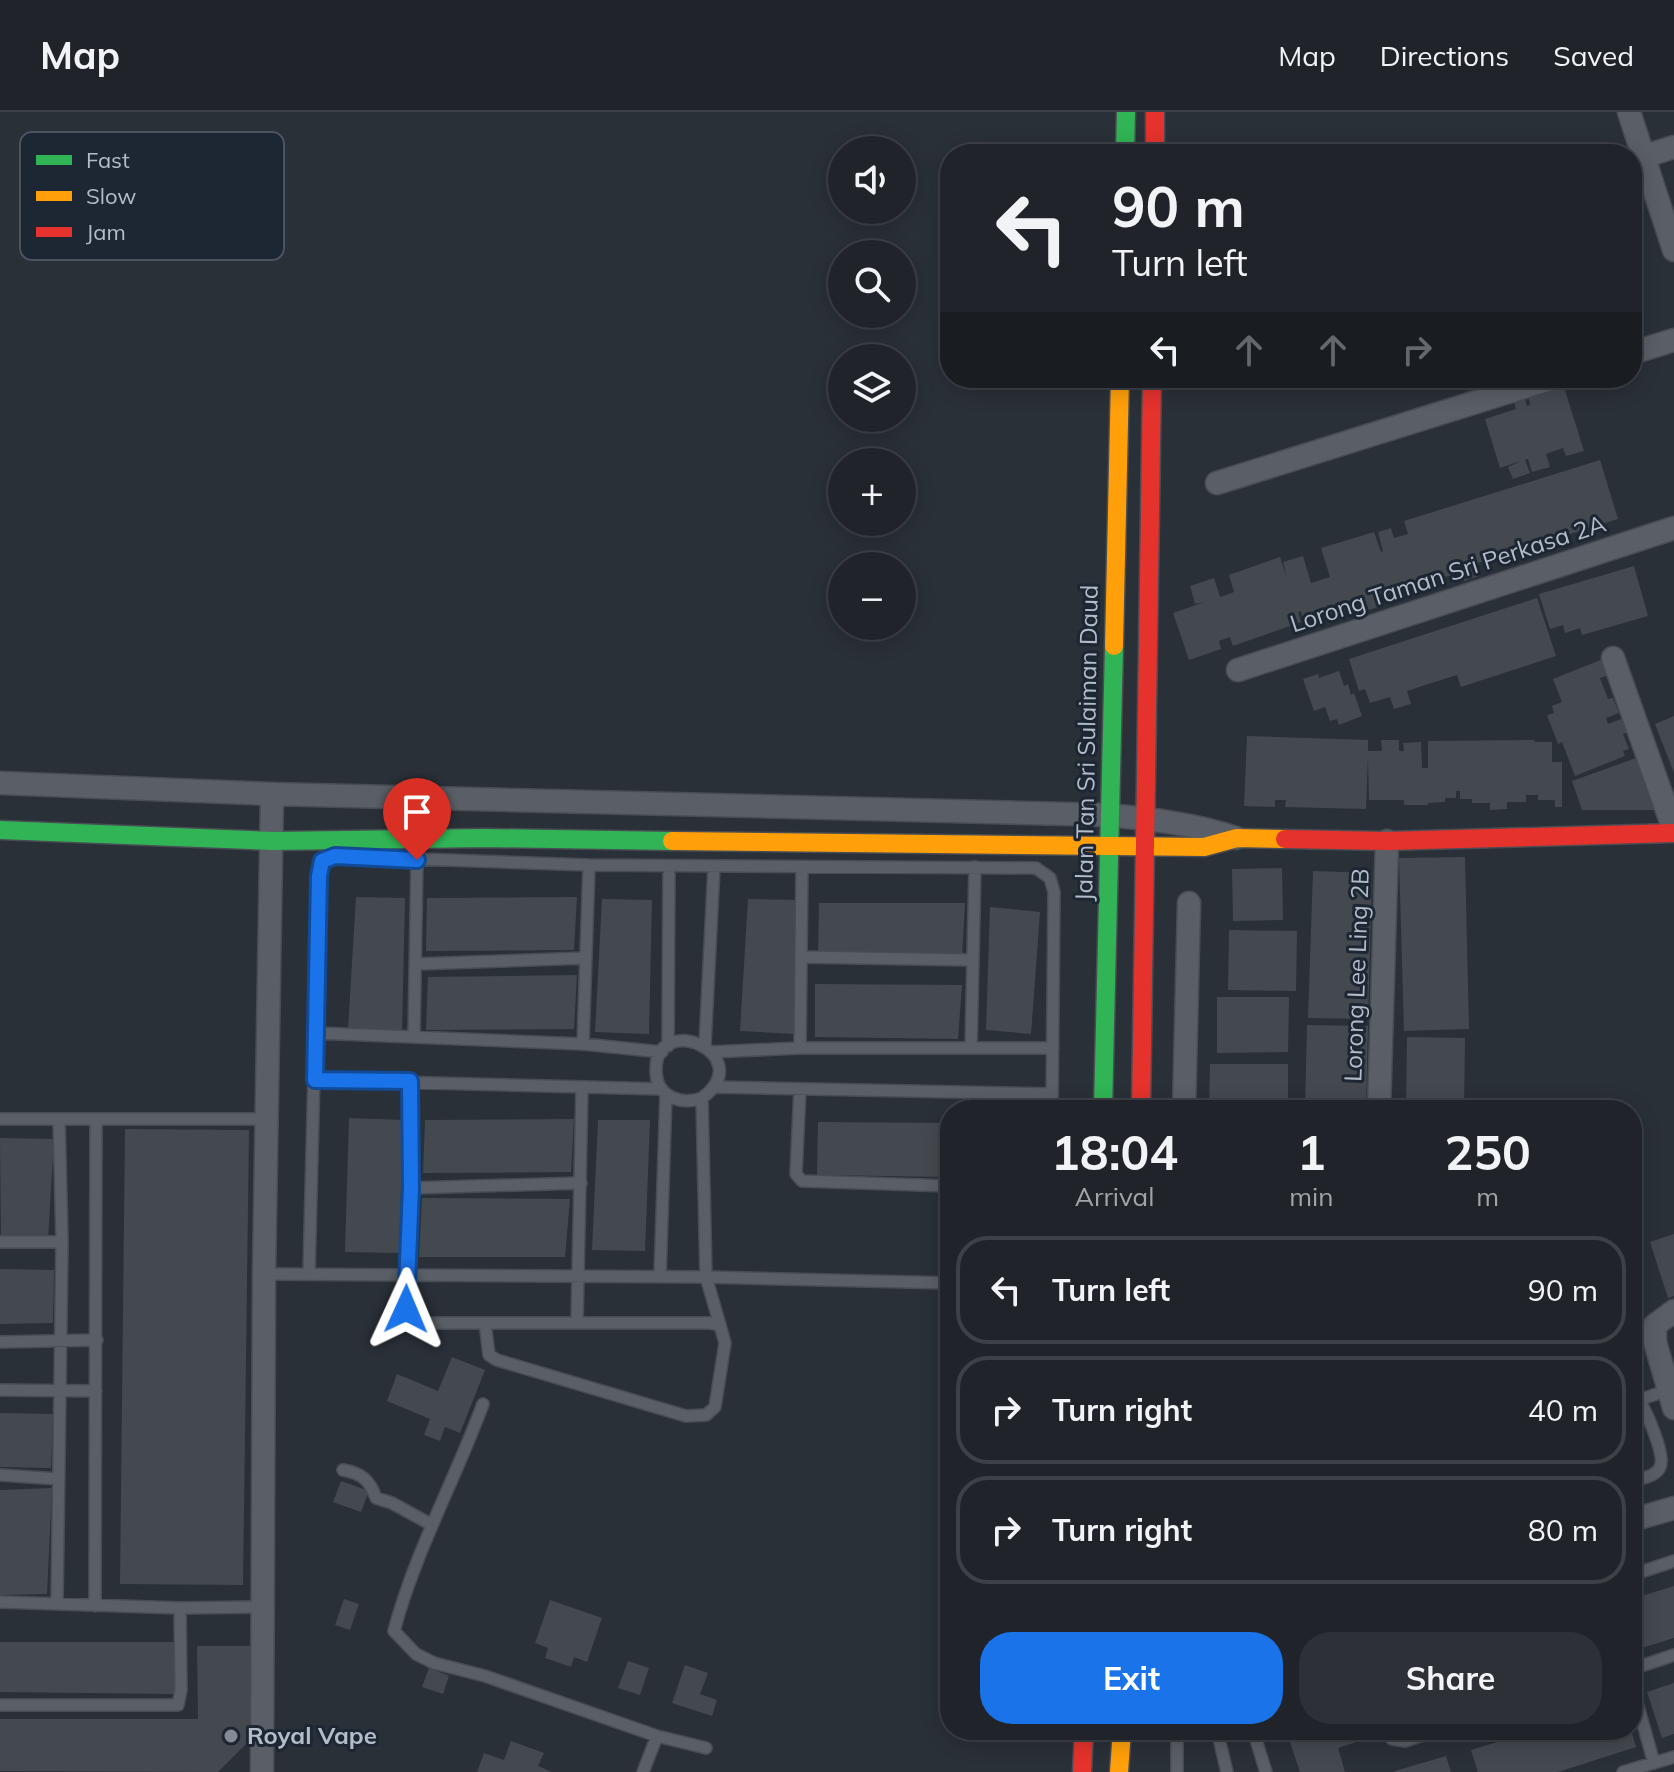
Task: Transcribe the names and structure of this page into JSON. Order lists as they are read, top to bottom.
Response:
{
  "streets": {
    "street": ["Lorong Taman Sri Perkasa 2A", "Jalan Tan Sri Sulaiman Daud", "Lorong Lee Ling 2B"]
  },
  "places": ["Royal Vape"],
  "legend": ["Fast", "Slow", "Jam"],
  "page": {
    "header": "Map",
    "nav": ["Map", "Directions", "Saved"],
    "map_buttons": ["+", "−"],
    "turn": ["90 m", "Turn left"],
    "eta": [
      "18:04",
      "Arrival",
      "1",
      "min",
      "250",
      "m"
    ],
    "list": [
      {
        "name": "Turn left",
        "value": "90 m"
      },
      {
        "name": "Turn right",
        "value": "40 m"
      },
      {
        "name": "Turn right",
        "value": "80 m"
      }
    ],
    "buttons": ["Exit", "Share"]
  }
}
